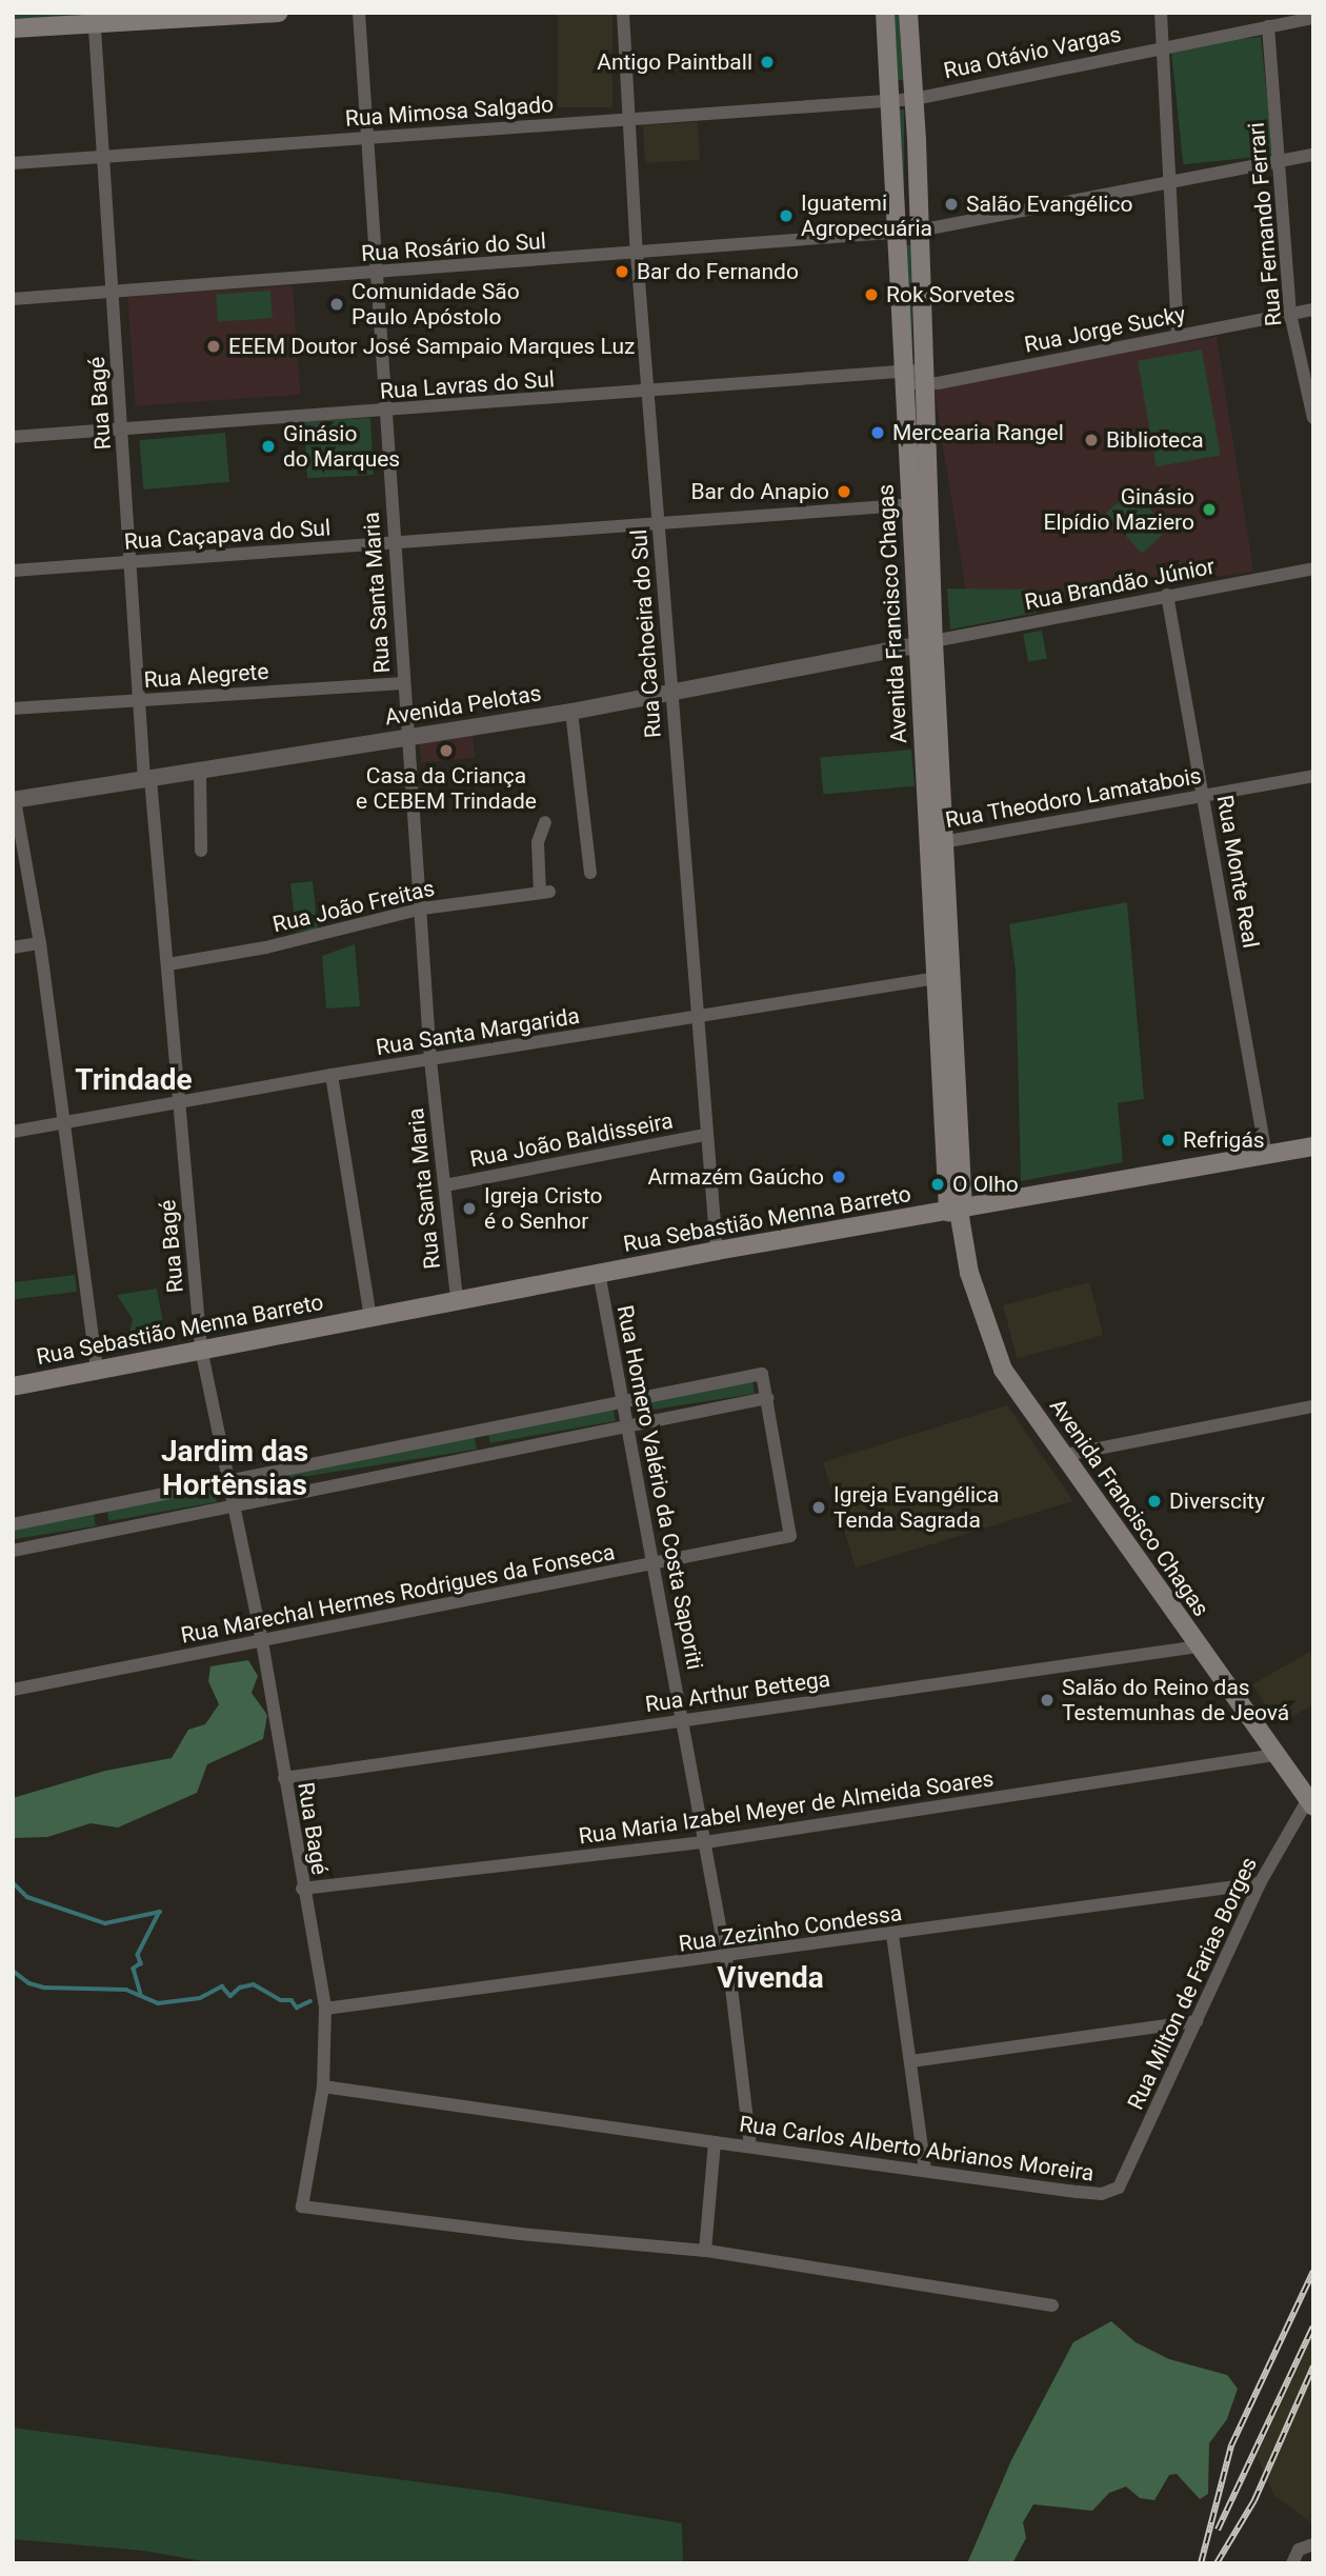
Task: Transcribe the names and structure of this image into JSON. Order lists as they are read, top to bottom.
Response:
{
  "streets": {
    "main road": ["Avenida Francisco Chagas", "Rua Sebastião Menna Barreto"],
    "street": [
      "Rua Otávio Vargas",
      "Rua Mimosa Salgado",
      "Rua Fernando Ferrari",
      "Rua Rosário do Sul",
      "Rua Jorge Sucky",
      "Rua Lavras do Sul",
      "Rua Bagé",
      "Rua Caçapava do Sul",
      "Rua Brandão Júnior",
      "Rua Santa Maria",
      "Rua Cachoeira do Sul",
      "Rua Alegrete",
      "Avenida Pelotas",
      "Rua Theodoro Lamatabois",
      "Rua Monte Real",
      "Rua João Freitas",
      "Rua Santa Margarida",
      "Rua João Baldisseira",
      "Rua Homero Valério da Costa Saporiti",
      "Rua Marechal Hermes Rodrigues da Fonseca",
      "Rua Arthur Bettega",
      "Rua Maria Izabel Meyer de Almeida Soares",
      "Rua Zezinho Condessa",
      "Rua Milton de Farias Borges",
      "Rua Carlos Alberto Abrianos Moreira"
    ]
  },
  "crossings": [
    ["Rua Otávio Vargas", "Rua Mimosa Salgado"],
    ["Rua Otávio Vargas", "Rua Fernando Ferrari"],
    ["Rua Otávio Vargas", "Avenida Francisco Chagas"],
    ["Rua Mimosa Salgado", "Rua Bagé"],
    ["Rua Mimosa Salgado", "Rua Santa Maria"],
    ["Rua Mimosa Salgado", "Avenida Francisco Chagas"],
    ["Rua Mimosa Salgado", "Rua Cachoeira do Sul"],
    ["Rua Fernando Ferrari", "Rua Rosário do Sul"],
    ["Rua Fernando Ferrari", "Rua Jorge Sucky"],
    ["Rua Rosário do Sul", "Rua Bagé"],
    ["Rua Rosário do Sul", "Rua Santa Maria"],
    ["Rua Rosário do Sul", "Avenida Francisco Chagas"],
    ["Rua Rosário do Sul", "Rua Cachoeira do Sul"],
    ["Rua Jorge Sucky", "Rua Lavras do Sul"],
    ["Rua Jorge Sucky", "Avenida Francisco Chagas"],
    ["Rua Lavras do Sul", "Rua Bagé"],
    ["Rua Lavras do Sul", "Rua Santa Maria"],
    ["Rua Lavras do Sul", "Avenida Francisco Chagas"],
    ["Rua Lavras do Sul", "Rua Cachoeira do Sul"],
    ["Rua Bagé", "Rua Caçapava do Sul"],
    ["Rua Bagé", "Rua Alegrete"],
    ["Rua Bagé", "Avenida Pelotas"],
    ["Rua Bagé", "Rua João Freitas"],
    ["Rua Bagé", "Rua Santa Margarida"],
    ["Rua Bagé", "Rua Sebastião Menna Barreto"],
    ["Rua Bagé", "Rua Marechal Hermes Rodrigues da Fonseca"],
    ["Rua Bagé", "Rua Arthur Bettega"],
    ["Rua Bagé", "Rua Maria Izabel Meyer de Almeida Soares"],
    ["Rua Bagé", "Rua Zezinho Condessa"],
    ["Rua Bagé", "Rua Carlos Alberto Abrianos Moreira"],
    ["Rua Caçapava do Sul", "Rua Santa Maria"],
    ["Rua Caçapava do Sul", "Avenida Francisco Chagas"],
    ["Rua Caçapava do Sul", "Rua Cachoeira do Sul"],
    ["Rua Brandão Júnior", "Avenida Francisco Chagas"],
    ["Rua Brandão Júnior", "Avenida Pelotas"],
    ["Rua Brandão Júnior", "Rua Monte Real"],
    ["Rua Santa Maria", "Rua Alegrete"],
    ["Rua Santa Maria", "Avenida Pelotas"],
    ["Rua Santa Maria", "Rua João Freitas"],
    ["Rua Santa Maria", "Rua Santa Margarida"],
    ["Rua Santa Maria", "Rua João Baldisseira"],
    ["Rua Santa Maria", "Rua Sebastião Menna Barreto"],
    ["Avenida Francisco Chagas", "Avenida Pelotas"],
    ["Avenida Francisco Chagas", "Rua Theodoro Lamatabois"],
    ["Avenida Francisco Chagas", "Rua Santa Margarida"],
    ["Avenida Francisco Chagas", "Rua Sebastião Menna Barreto"],
    ["Avenida Francisco Chagas", "Rua Arthur Bettega"],
    ["Avenida Francisco Chagas", "Rua Maria Izabel Meyer de Almeida Soares"],
    ["Avenida Francisco Chagas", "Rua Milton de Farias Borges"],
    ["Rua Cachoeira do Sul", "Avenida Pelotas"],
    ["Rua Cachoeira do Sul", "Rua Santa Margarida"],
    ["Rua Cachoeira do Sul", "Rua João Baldisseira"],
    ["Rua Cachoeira do Sul", "Rua Sebastião Menna Barreto"],
    ["Rua Theodoro Lamatabois", "Rua Monte Real"],
    ["Rua Monte Real", "Rua Sebastião Menna Barreto"],
    ["Rua Sebastião Menna Barreto", "Rua Homero Valério da Costa Saporiti"],
    ["Rua Homero Valério da Costa Saporiti", "Rua Marechal Hermes Rodrigues da Fonseca"],
    ["Rua Homero Valério da Costa Saporiti", "Rua Arthur Bettega"],
    ["Rua Homero Valério da Costa Saporiti", "Rua Maria Izabel Meyer de Almeida Soares"],
    ["Rua Homero Valério da Costa Saporiti", "Rua Zezinho Condessa"],
    ["Rua Homero Valério da Costa Saporiti", "Rua Carlos Alberto Abrianos Moreira"],
    ["Rua Zezinho Condessa", "Rua Milton de Farias Borges"],
    ["Rua Milton de Farias Borges", "Rua Carlos Alberto Abrianos Moreira"]
  ],
  "districts": ["Trindade", "Jardim das Hortênsias", "Vivenda"],
  "places": [
    "Antigo Paintball",
    "Salão Evangélico",
    "Iguatemi Agropecuária",
    "Bar do Fernando",
    "Rok Sorvetes",
    "Comunidade São Paulo Apóstolo",
    "EEEM Doutor José Sampaio Marques Luz",
    "Mercearia Rangel",
    "Biblioteca",
    "Ginásio do Marques",
    "Bar do Anapio",
    "Ginásio Elpídio Maziero",
    "Casa da Criança e CEBEM Trindade",
    "Refrigás",
    "Armazém Gaúcho",
    "O Olho",
    "Igreja Cristo é o Senhor",
    "Diverscity",
    "Igreja Evangélica Tenda Sagrada",
    "Salão do Reino das Testemunhas de Jeová"
  ]
}
